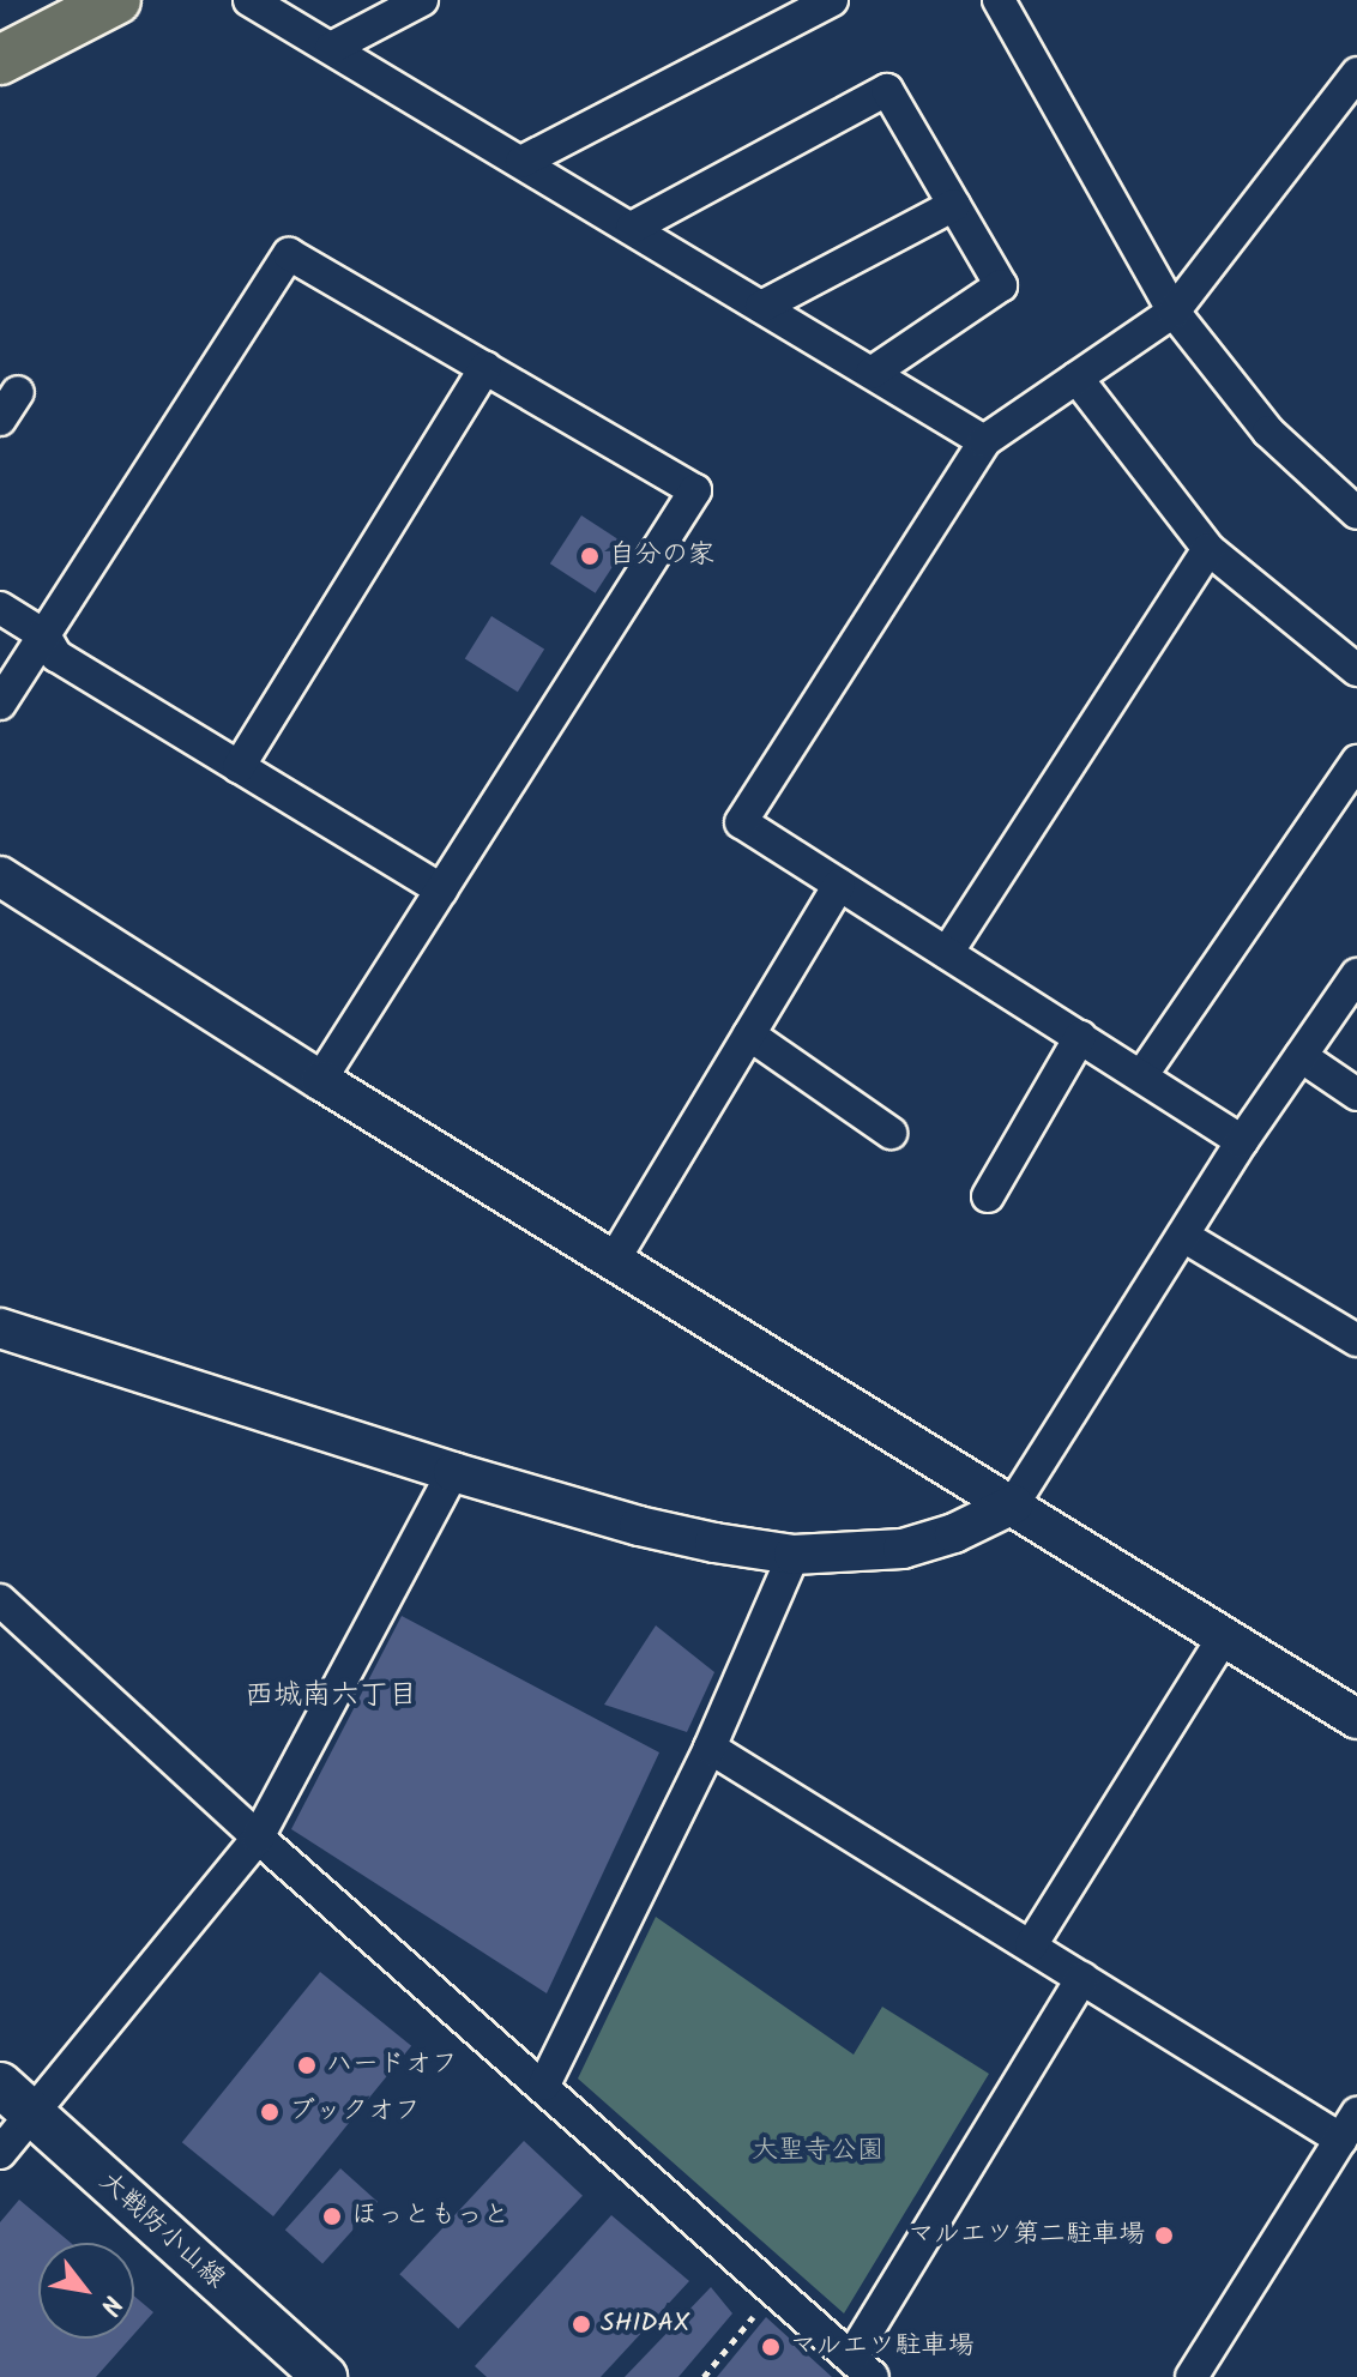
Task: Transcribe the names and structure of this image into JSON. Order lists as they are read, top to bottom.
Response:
{
  "streets": {
    "main road": ["大戦防小山線"]
  },
  "districts": ["西城南六丁目"],
  "parks": ["大聖寺公園"],
  "places": [
    "自分の家",
    "ハードオフ",
    "ブックオフ",
    "ほっともっと",
    "マルエツ第二駐車場",
    "SHIDAX",
    "マルエツ駐車場"
  ],
  "north": "bottom right"
}
